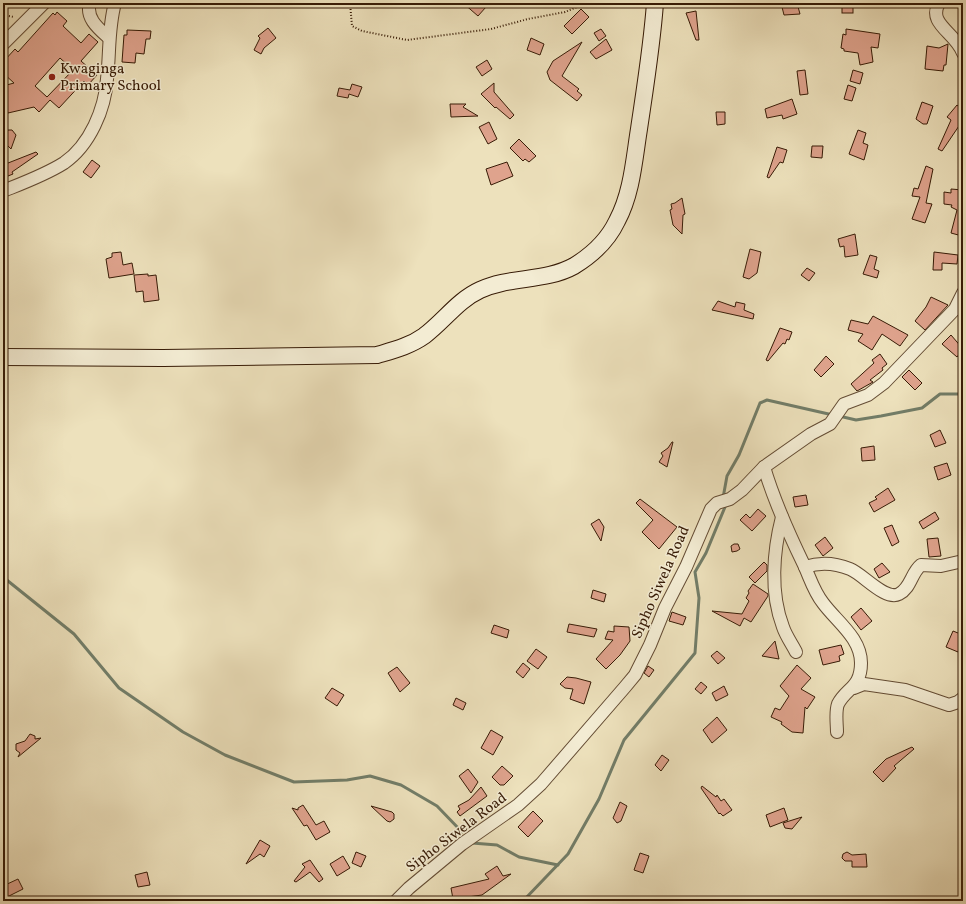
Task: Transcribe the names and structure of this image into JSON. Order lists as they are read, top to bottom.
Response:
{
  "streets": {
    "street": ["Sipho Siwela Road"]
  },
  "places": ["Kwaginga Primary School"]
}
